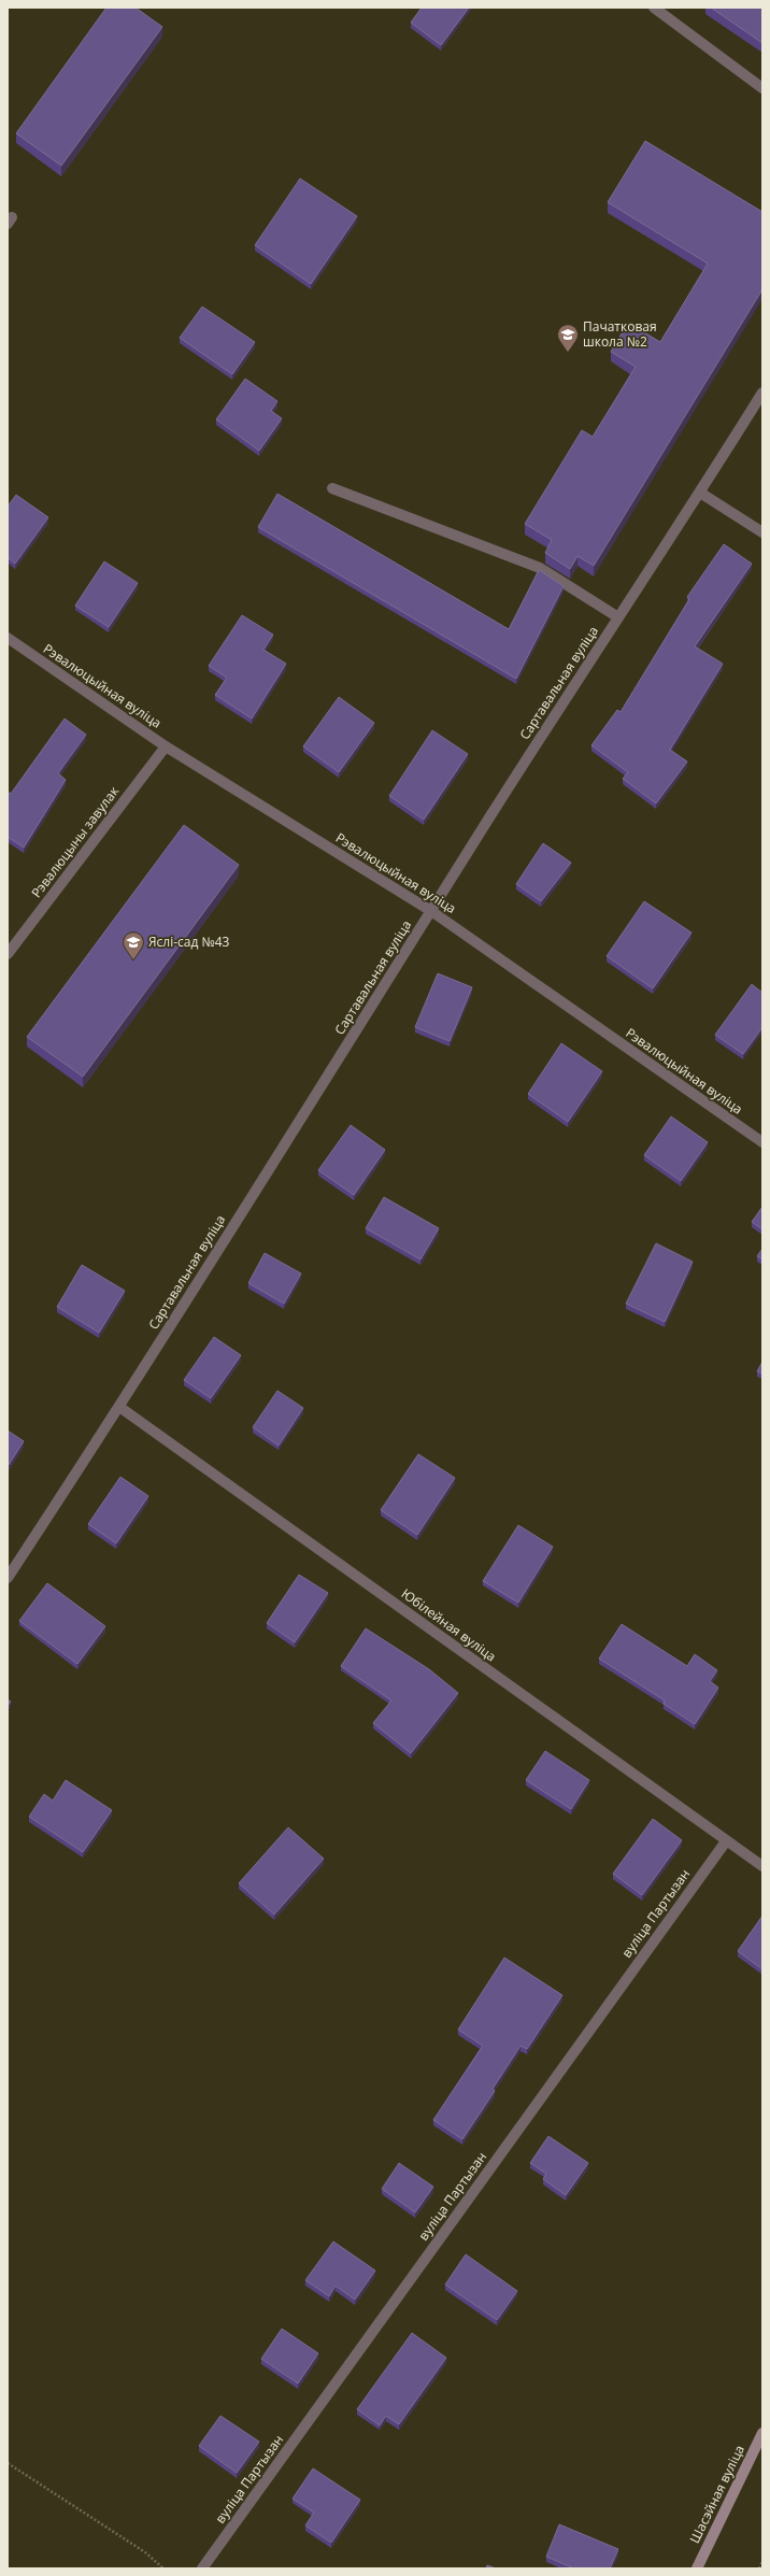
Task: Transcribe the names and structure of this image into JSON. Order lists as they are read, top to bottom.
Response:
{
  "streets": {
    "main road": ["Шасэйная вуліца"],
    "street": [
      "Сартавальная вуліца",
      "Рэвалюцыйная вуліца",
      "Рэвалюцыны завулак",
      "Юбілейная вуліца",
      "вуліца Партызан"
    ]
  },
  "crossings": [
    ["Сартавальная вуліца", "Рэвалюцыйная вуліца"],
    ["Сартавальная вуліца", "Юбілейная вуліца"],
    ["Рэвалюцыйная вуліца", "Рэвалюцыны завулак"],
    ["Юбілейная вуліца", "вуліца Партызан"]
  ],
  "places": {
    "school or university": ["Пачатковая школа №2", "Яслі-сад №43"]
  }
}
